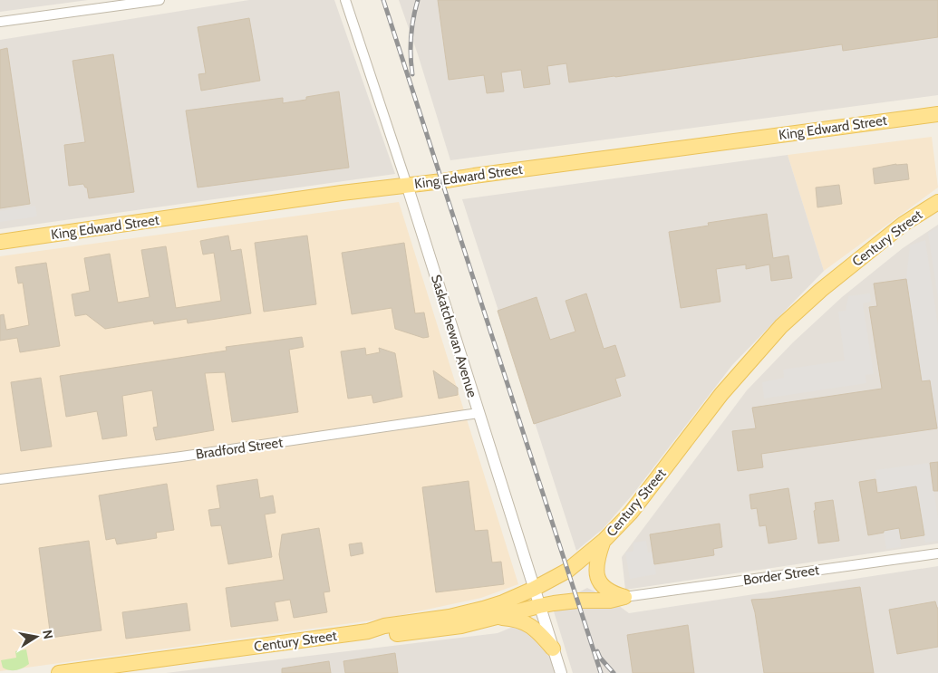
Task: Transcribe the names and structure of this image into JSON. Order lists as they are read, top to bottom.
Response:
{
  "streets": {
    "main road": ["King Edward Street", "Century Street"],
    "street": ["Saskatchewan Avenue", "Bradford Street", "Border Street"]
  },
  "crossings": [
    ["King Edward Street", "Saskatchewan Avenue"],
    ["Century Street", "Saskatchewan Avenue"],
    ["Saskatchewan Avenue", "Bradford Street"]
  ],
  "north": "right"
}
